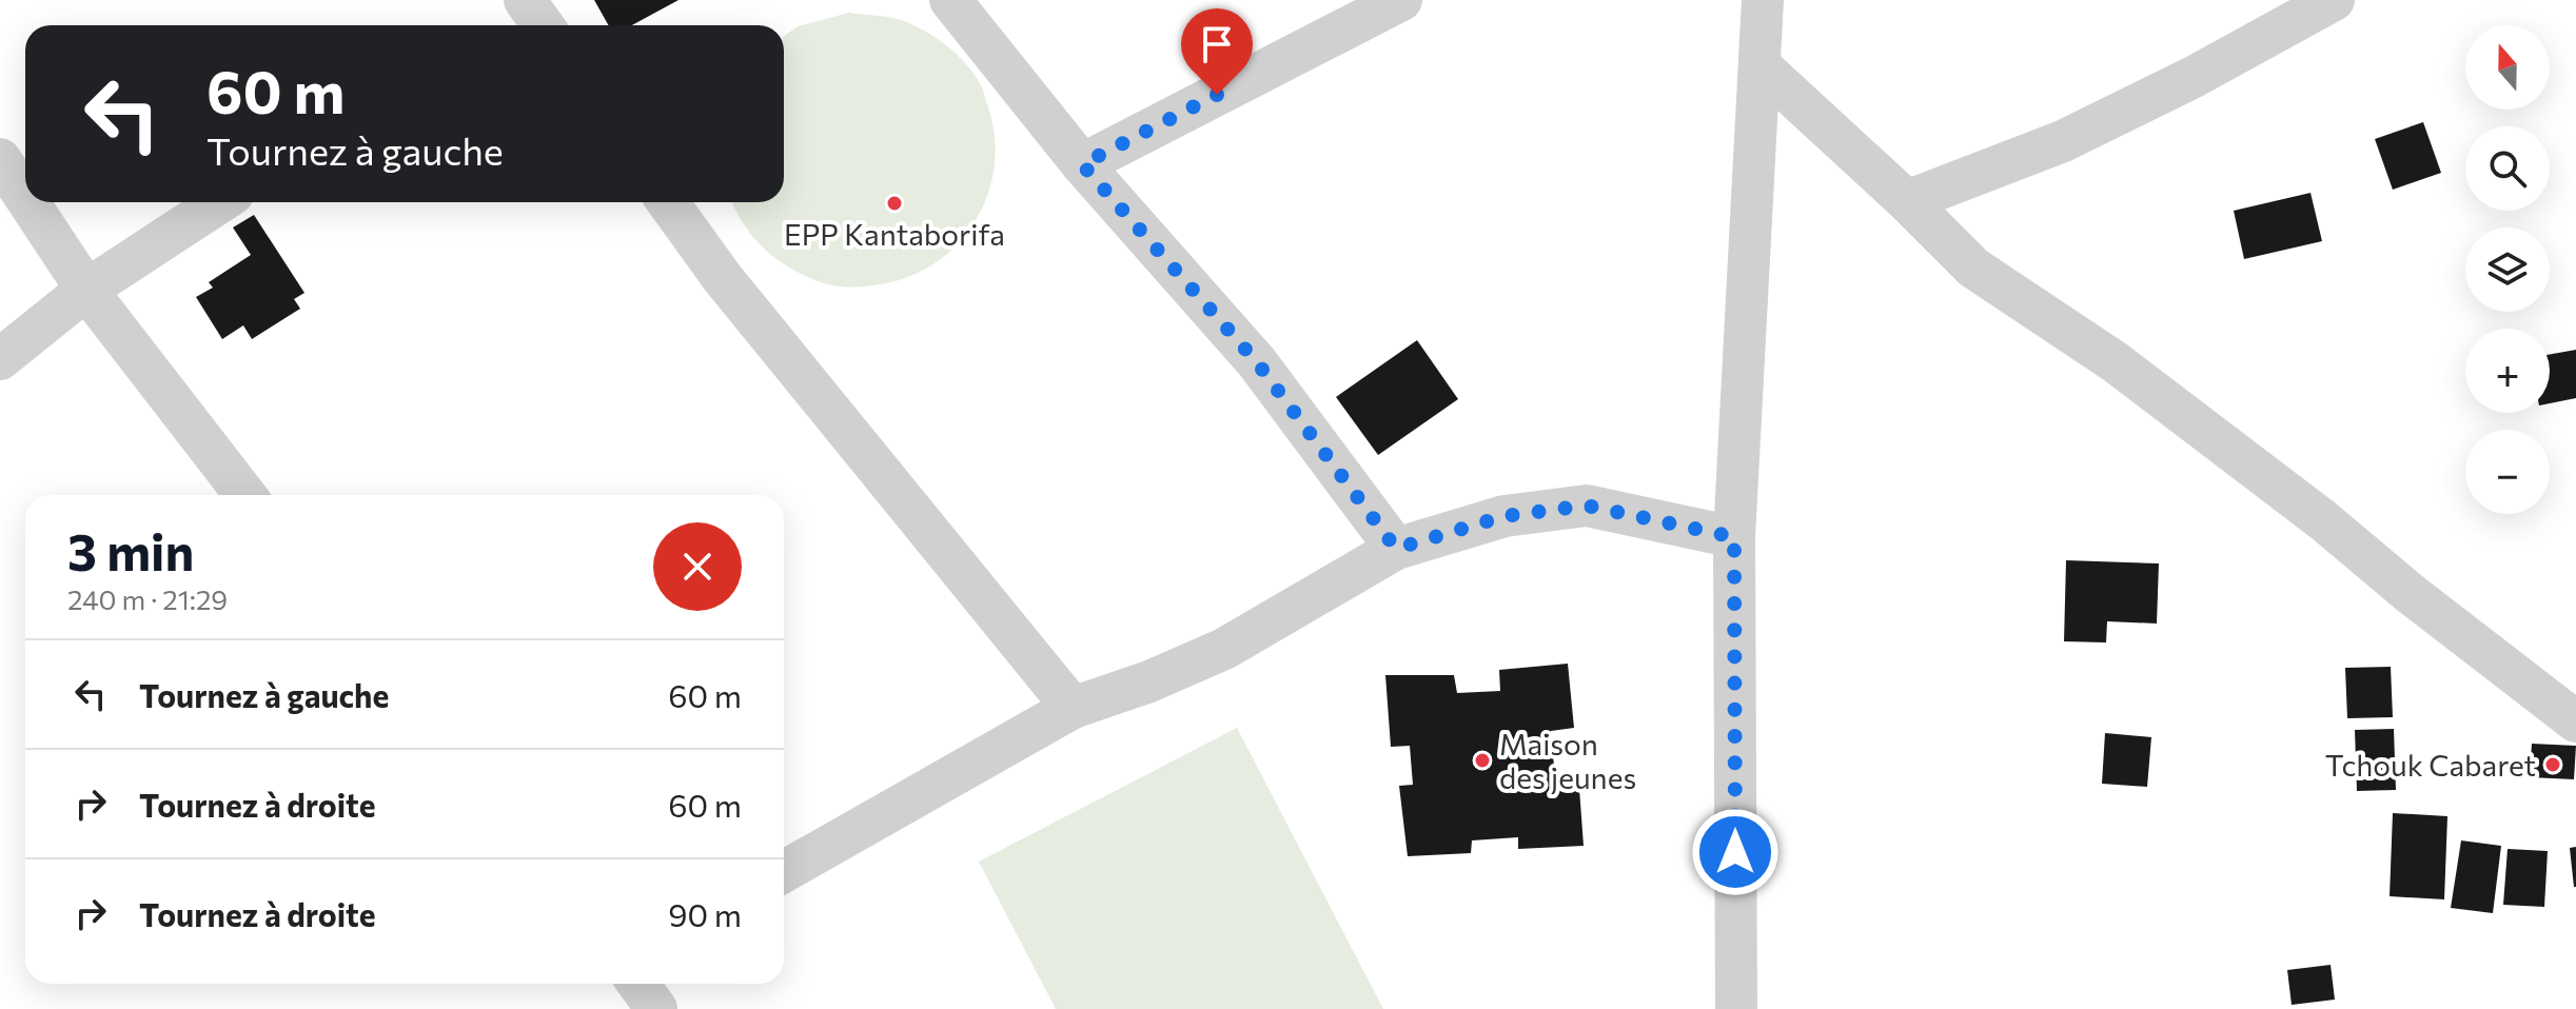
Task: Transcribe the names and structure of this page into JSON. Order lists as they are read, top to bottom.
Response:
{
  "places": ["EPP Kantaborifa", "Maison des jeunes", "Tchouk Cabaret"],
  "north": "top",
  "page": {
    "map_buttons": ["+", "−"],
    "turn": ["60 m", "Tournez à gauche"],
    "heading": ["3 min", "240 m · 21:29"],
    "list": [
      {
        "name": "Tournez à gauche",
        "value": "60 m"
      },
      {
        "name": "Tournez à droite",
        "value": "60 m"
      },
      {
        "name": "Tournez à droite",
        "value": "90 m"
      }
    ]
  }
}
